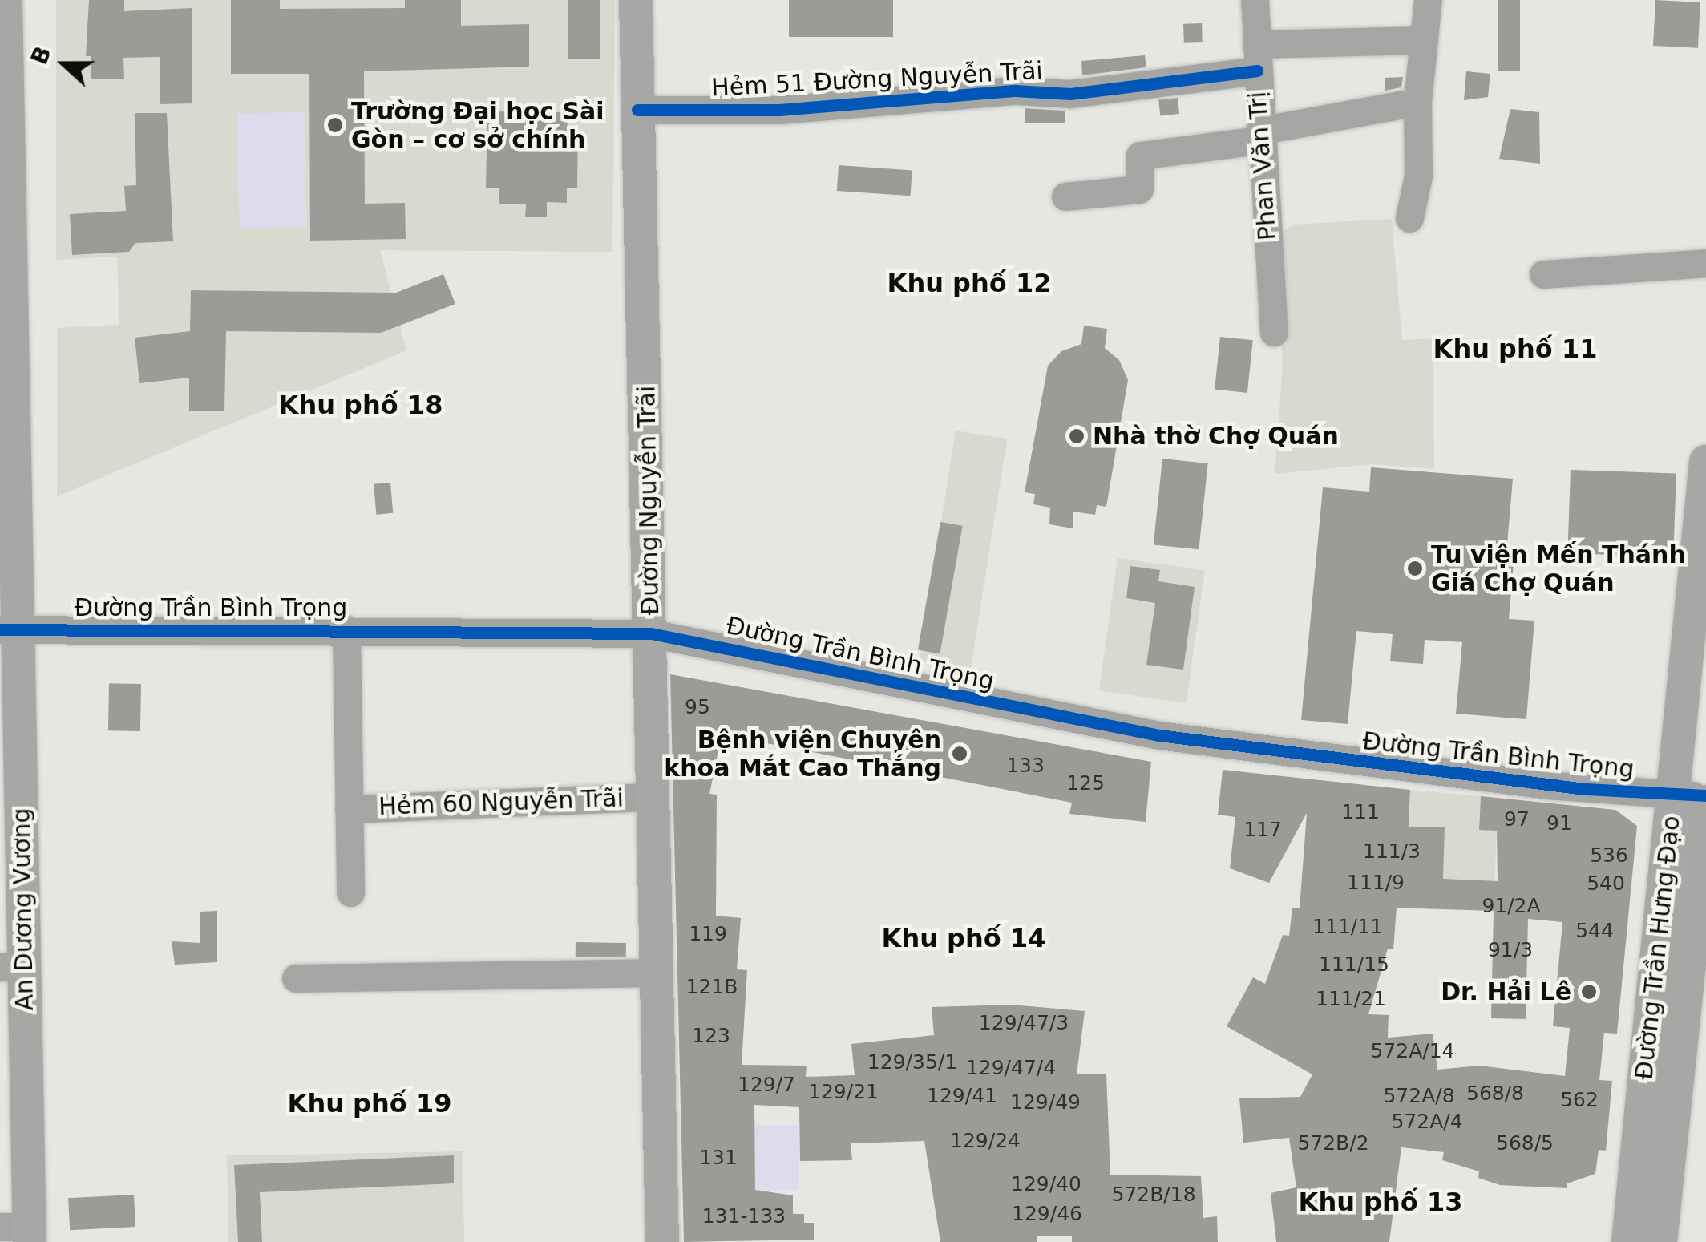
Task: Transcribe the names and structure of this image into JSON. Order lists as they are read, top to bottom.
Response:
{
  "streets": {
    "main road": ["Đường Nguyễn Trãi", "An Dương Vương", "Đường Trần Hưng Đạo"],
    "street": [
      "Hẻm 51 Đường Nguyễn Trãi",
      "Phan Văn Trị",
      "Đường Trần Bình Trọng",
      "Hẻm 60 Nguyễn Trãi"
    ]
  },
  "crossings": [
    ["Hẻm 51 Đường Nguyễn Trãi", "Phan Văn Trị"],
    ["Hẻm 51 Đường Nguyễn Trãi", "Đường Nguyễn Trãi"],
    ["Đường Nguyễn Trãi", "Đường Trần Bình Trọng"],
    ["Đường Nguyễn Trãi", "Hẻm 60 Nguyễn Trãi"],
    ["Đường Trần Bình Trọng", "An Dương Vương"],
    ["Đường Trần Bình Trọng", "Đường Trần Hưng Đạo"]
  ],
  "districts": [
    "Khu phố 12",
    "Khu phố 11",
    "Khu phố 18",
    "Khu phố 14",
    "Khu phố 19",
    "Khu phố 13"
  ],
  "places": [
    "Trường Đại học Sài Gòn – cơ sở chính",
    "Nhà thờ Chợ Quán",
    "Tu viện Mến Thánh Giá Chợ Quán",
    "Bệnh viện Chuyên khoa Mắt Cao Thắng",
    "Dr. Hải Lê"
  ],
  "house_numbers": [
    "95",
    "133",
    "125",
    "111",
    "97",
    "91",
    "117",
    "111/3",
    "536",
    "111/9",
    "540",
    "91/2A",
    "111/11",
    "544",
    "119",
    "91/3",
    "111/15",
    "121B",
    "111/21",
    "129/47/3",
    "123",
    "572A/14",
    "129/35/1",
    "129/47/4",
    "129/7",
    "129/21",
    "568/8",
    "129/41",
    "572A/8",
    "562",
    "129/49",
    "572A/4",
    "129/24",
    "572B/2",
    "568/5",
    "131",
    "129/40",
    "572B/18",
    "129/46",
    "131-133"
  ],
  "north": "left"
}
